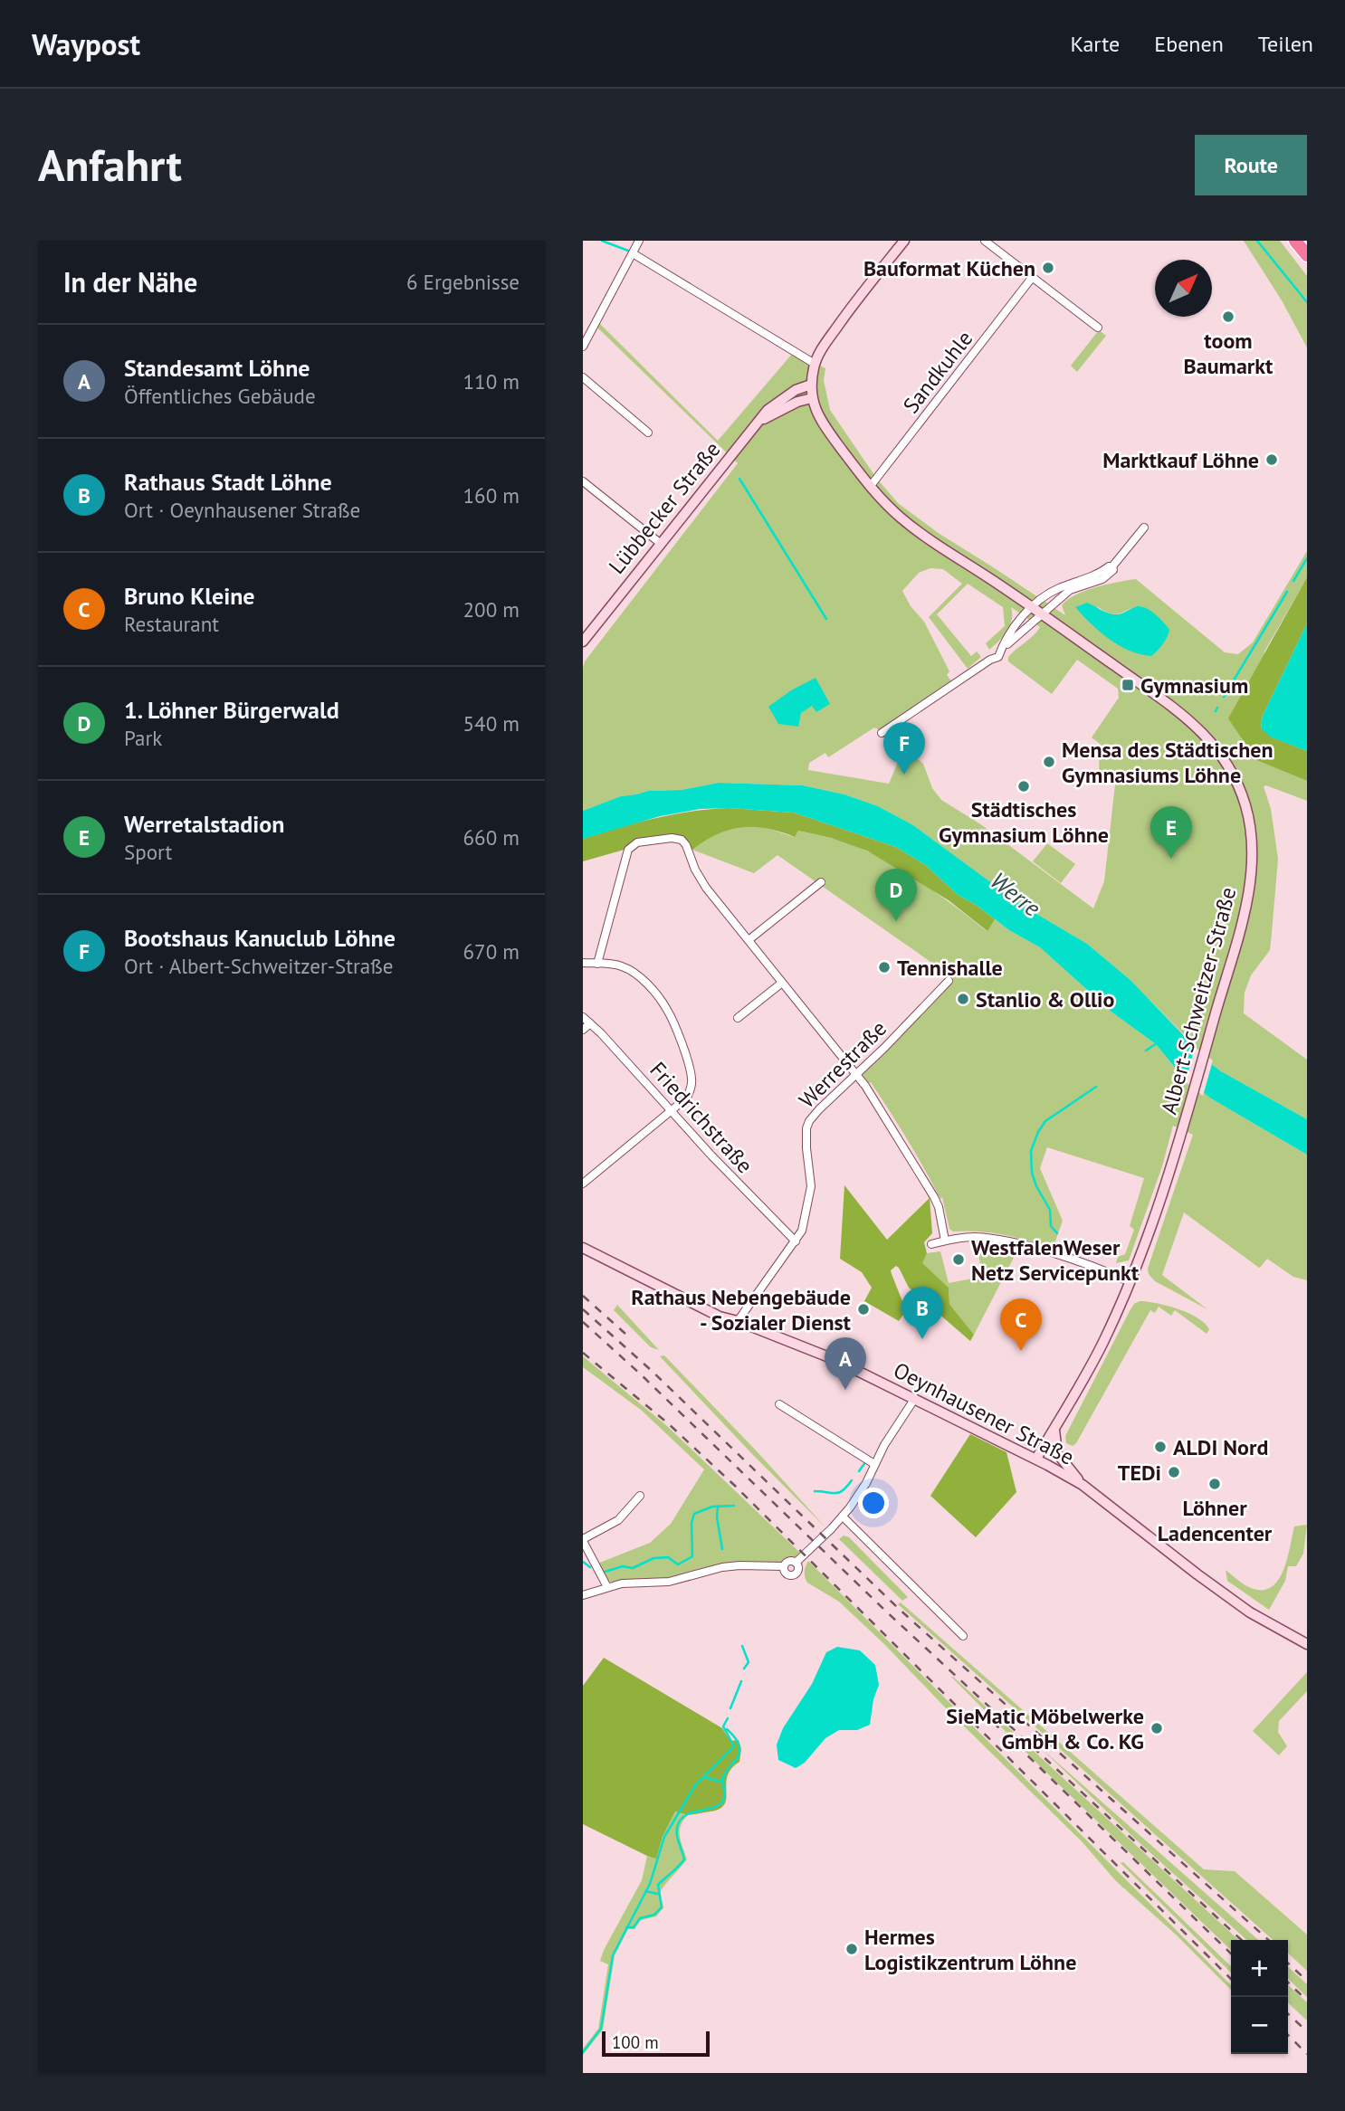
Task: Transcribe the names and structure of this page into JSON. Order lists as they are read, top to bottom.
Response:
{
  "streets": {
    "main road": ["Lübbecker Straße", "Albert-Schweitzer-Straße", "Oeynhausener Straße"],
    "street": ["Sandkuhle", "Werrestraße", "Friedrichstraße"]
  },
  "crossings": [
    ["Sandkuhle", "Albert-Schweitzer-Straße"],
    ["Lübbecker Straße", "Albert-Schweitzer-Straße"],
    ["Albert-Schweitzer-Straße", "Oeynhausener Straße"],
    ["Werrestraße", "Friedrichstraße"],
    ["Werrestraße", "Oeynhausener Straße"]
  ],
  "water": ["Werre"],
  "places": {
    "other": [
      "Bauformat Küchen",
      "toom Baumarkt",
      "Marktkauf Löhne",
      "Mensa des Städtischen Gymnasiums Löhne",
      "Städtisches Gymnasium Löhne",
      "Tennishalle",
      "Stanlio & Ollio",
      "WestfalenWeser Netz Servicepunkt",
      "Rathaus Nebengebäude - Sozialer Dienst",
      "ALDI Nord",
      "TEDi",
      "Löhner Ladencenter",
      "SieMatic Möbelwerke GmbH & Co. KG",
      "Hermes Logistikzentrum Löhne"
    ],
    "transit": ["Gymnasium"]
  },
  "scale_bar": "100 m",
  "north": "top right",
  "page": {
    "header": "Waypost",
    "nav": ["Karte", "Ebenen", "Teilen"],
    "buttons": "Route",
    "title": "Anfahrt",
    "heading": ["In der Nähe", "6 Ergebnisse"],
    "list": [
      {
        "mark": "A",
        "name": "Standesamt Löhne",
        "note": "Öffentliches Gebäude",
        "value": "110 m"
      },
      {
        "mark": "B",
        "name": "Rathaus Stadt Löhne",
        "note": "Ort · Oeynhausener Straße",
        "value": "160 m"
      },
      {
        "mark": "C",
        "name": "Bruno Kleine",
        "note": "Restaurant",
        "value": "200 m"
      },
      {
        "mark": "D",
        "name": "1. Löhner Bürgerwald",
        "note": "Park",
        "value": "540 m"
      },
      {
        "mark": "E",
        "name": "Werretalstadion",
        "note": "Sport",
        "value": "660 m"
      },
      {
        "mark": "F",
        "name": "Bootshaus Kanuclub Löhne",
        "note": "Ort · Albert-Schweitzer-Straße",
        "value": "670 m"
      }
    ],
    "pins": [
      "F",
      "E",
      "D",
      "B",
      "C",
      "A"
    ],
    "map_buttons": ["+", "−"],
    "scale": "100 m"
  }
}
